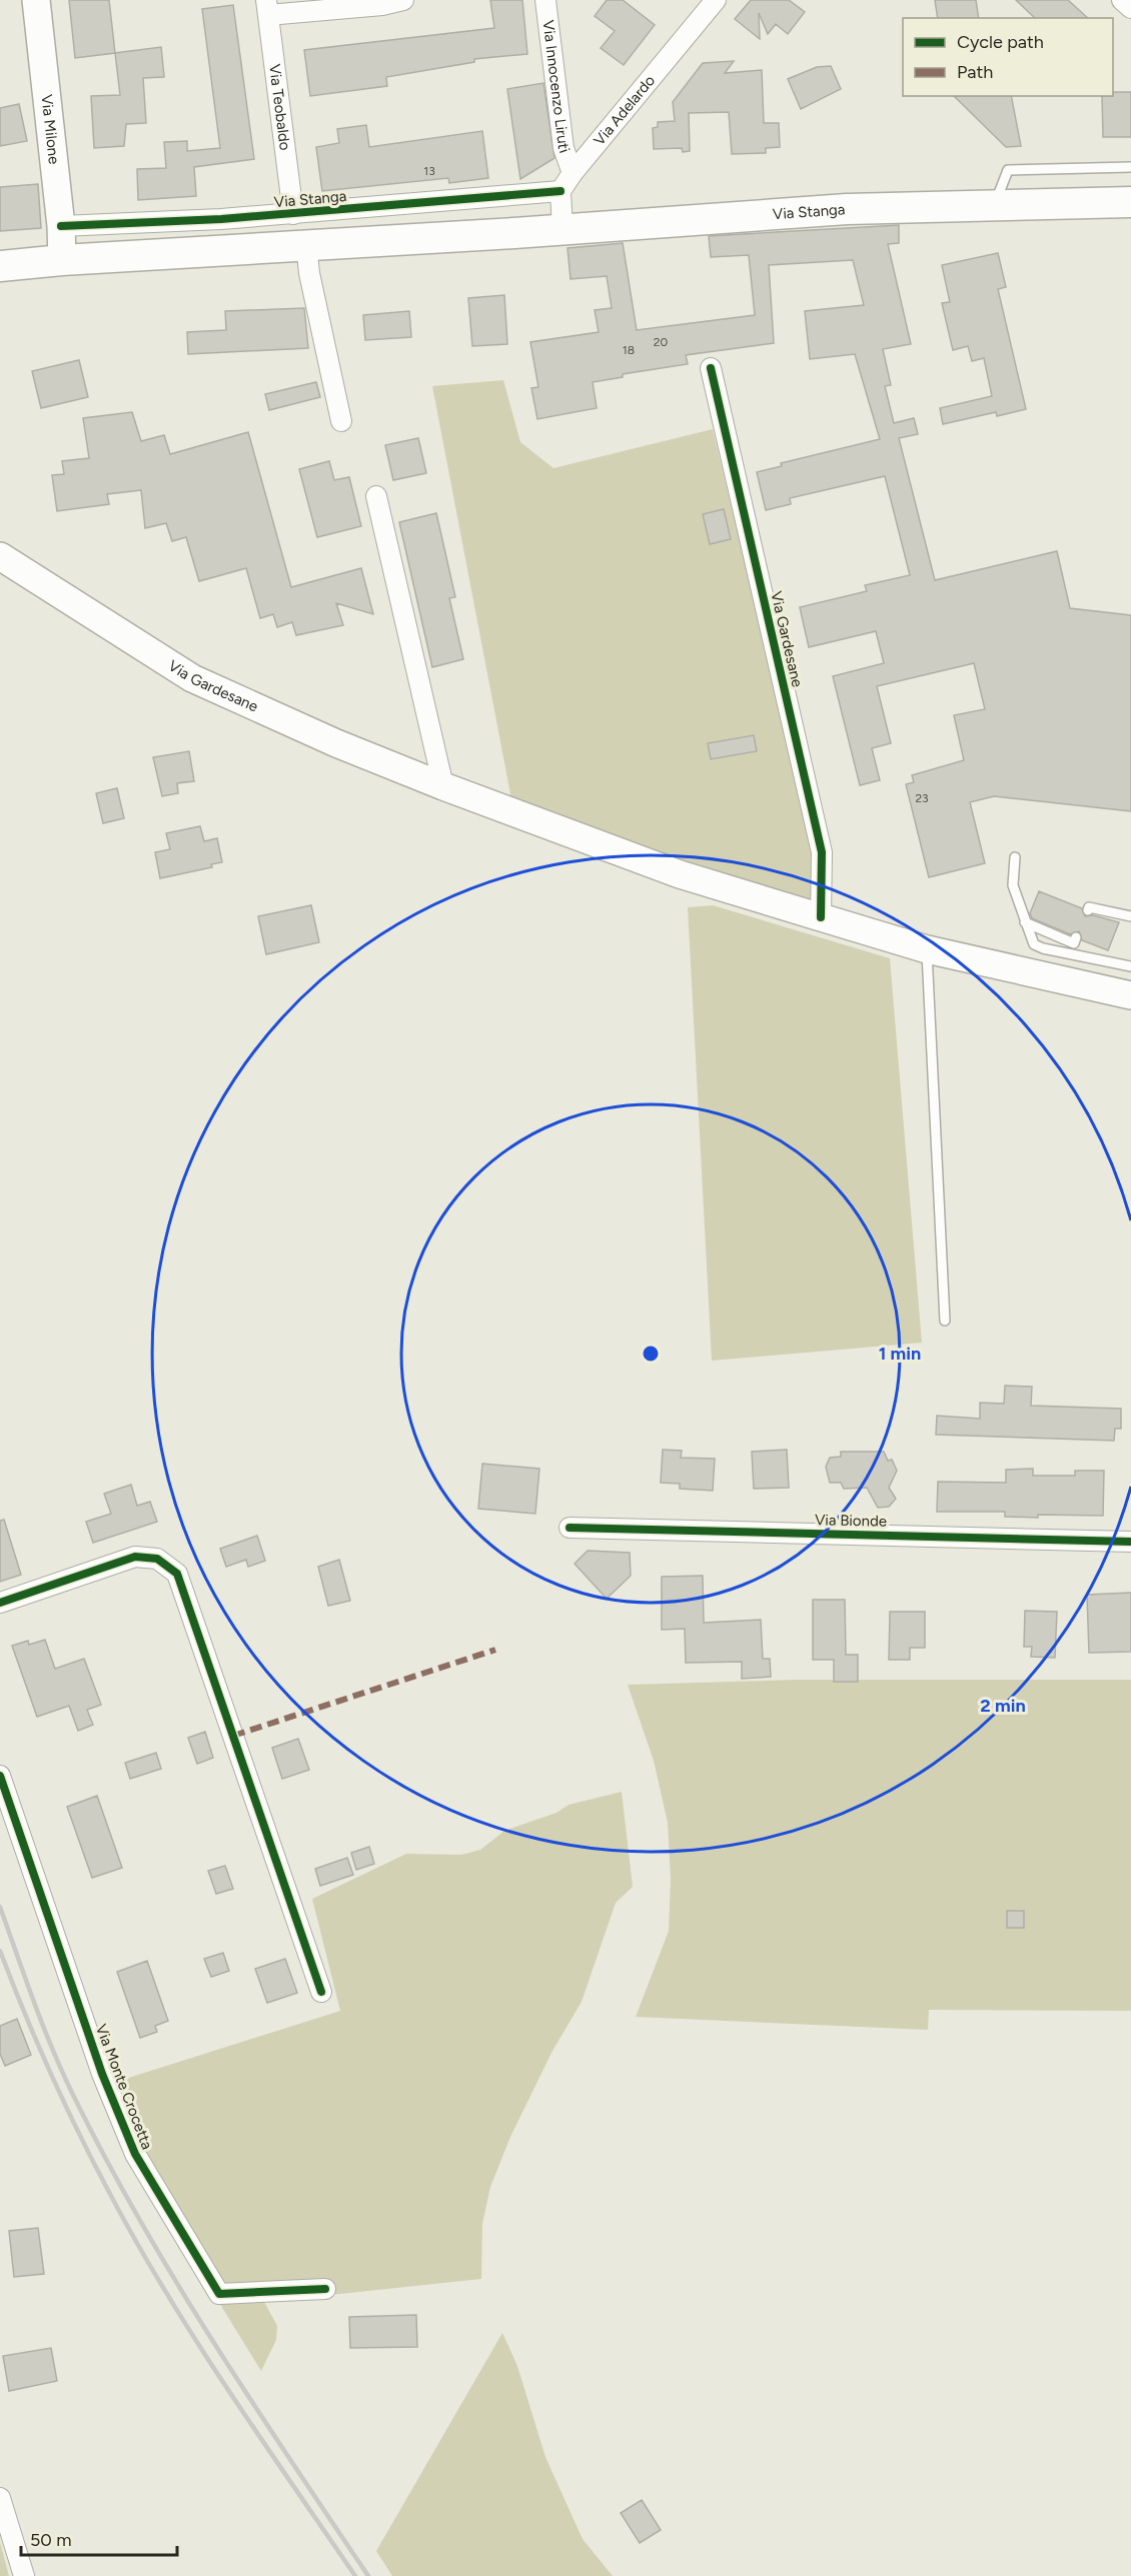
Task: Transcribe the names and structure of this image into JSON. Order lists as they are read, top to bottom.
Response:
{
  "streets": {
    "main road": ["Via Milone", "Via Stanga", "Via Gardesane"],
    "street": [
      "Via Innocenzo Liruti",
      "Via Teobaldo",
      "Via Adelardo",
      "Via Bionde",
      "Via Monte Crocetta"
    ]
  },
  "crossings": [
    ["Via Innocenzo Liruti", "Via Adelardo"],
    ["Via Teobaldo", "Via Stanga"],
    ["Via Adelardo", "Via Stanga"],
    ["Via Milone", "Via Stanga"]
  ],
  "house_numbers": [
    "13",
    "20",
    "18",
    "23"
  ],
  "legend": ["Cycle path", "Path"],
  "scale_bar": "50 m",
  "rings": ["1 min", "2 min"]
}
